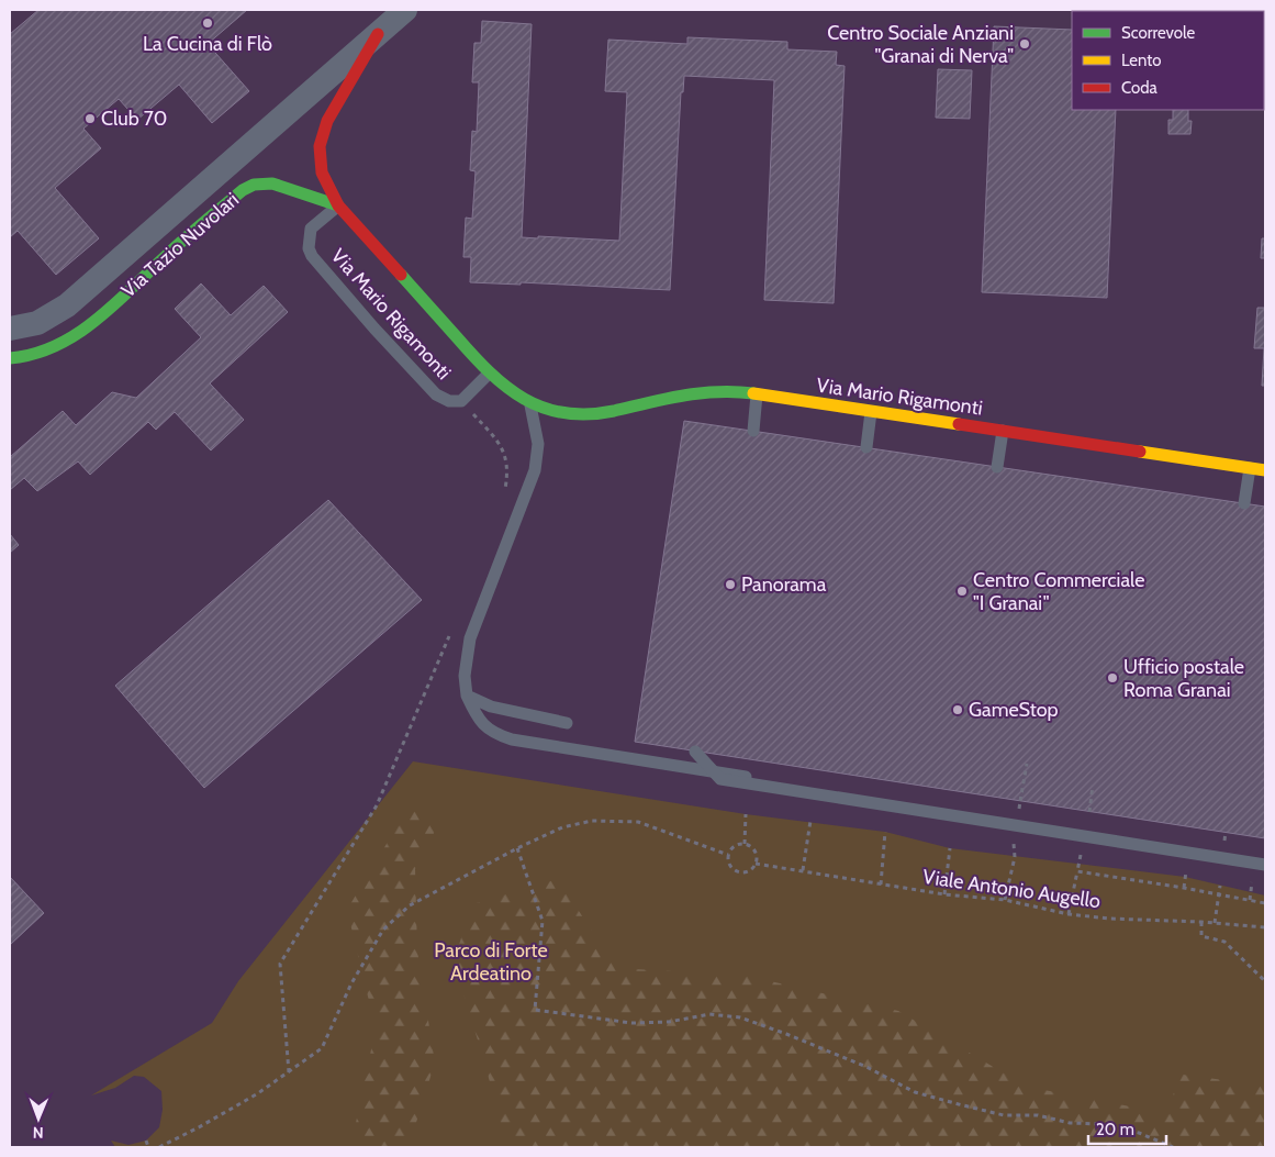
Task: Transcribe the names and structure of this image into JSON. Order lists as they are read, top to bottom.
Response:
{
  "streets": {
    "street": ["Via Tazio Nuvolari", "Via Mario Rigamonti"],
    "path": ["Viale Antonio Augello"]
  },
  "crossings": [
    ["Via Tazio Nuvolari", "Via Mario Rigamonti"]
  ],
  "parks": ["Parco di Forte Ardeatino"],
  "places": [
    "La Cucina di Flò",
    "Centro Sociale Anziani \"Granai di Nerva\"",
    "Club 70",
    "Panorama",
    "Centro Commerciale \"I Granai\"",
    "Ufficio postale Roma Granai",
    "GameStop"
  ],
  "legend": ["Scorrevole", "Lento", "Coda"],
  "scale_bar": "20 m",
  "north": "bottom"
}
